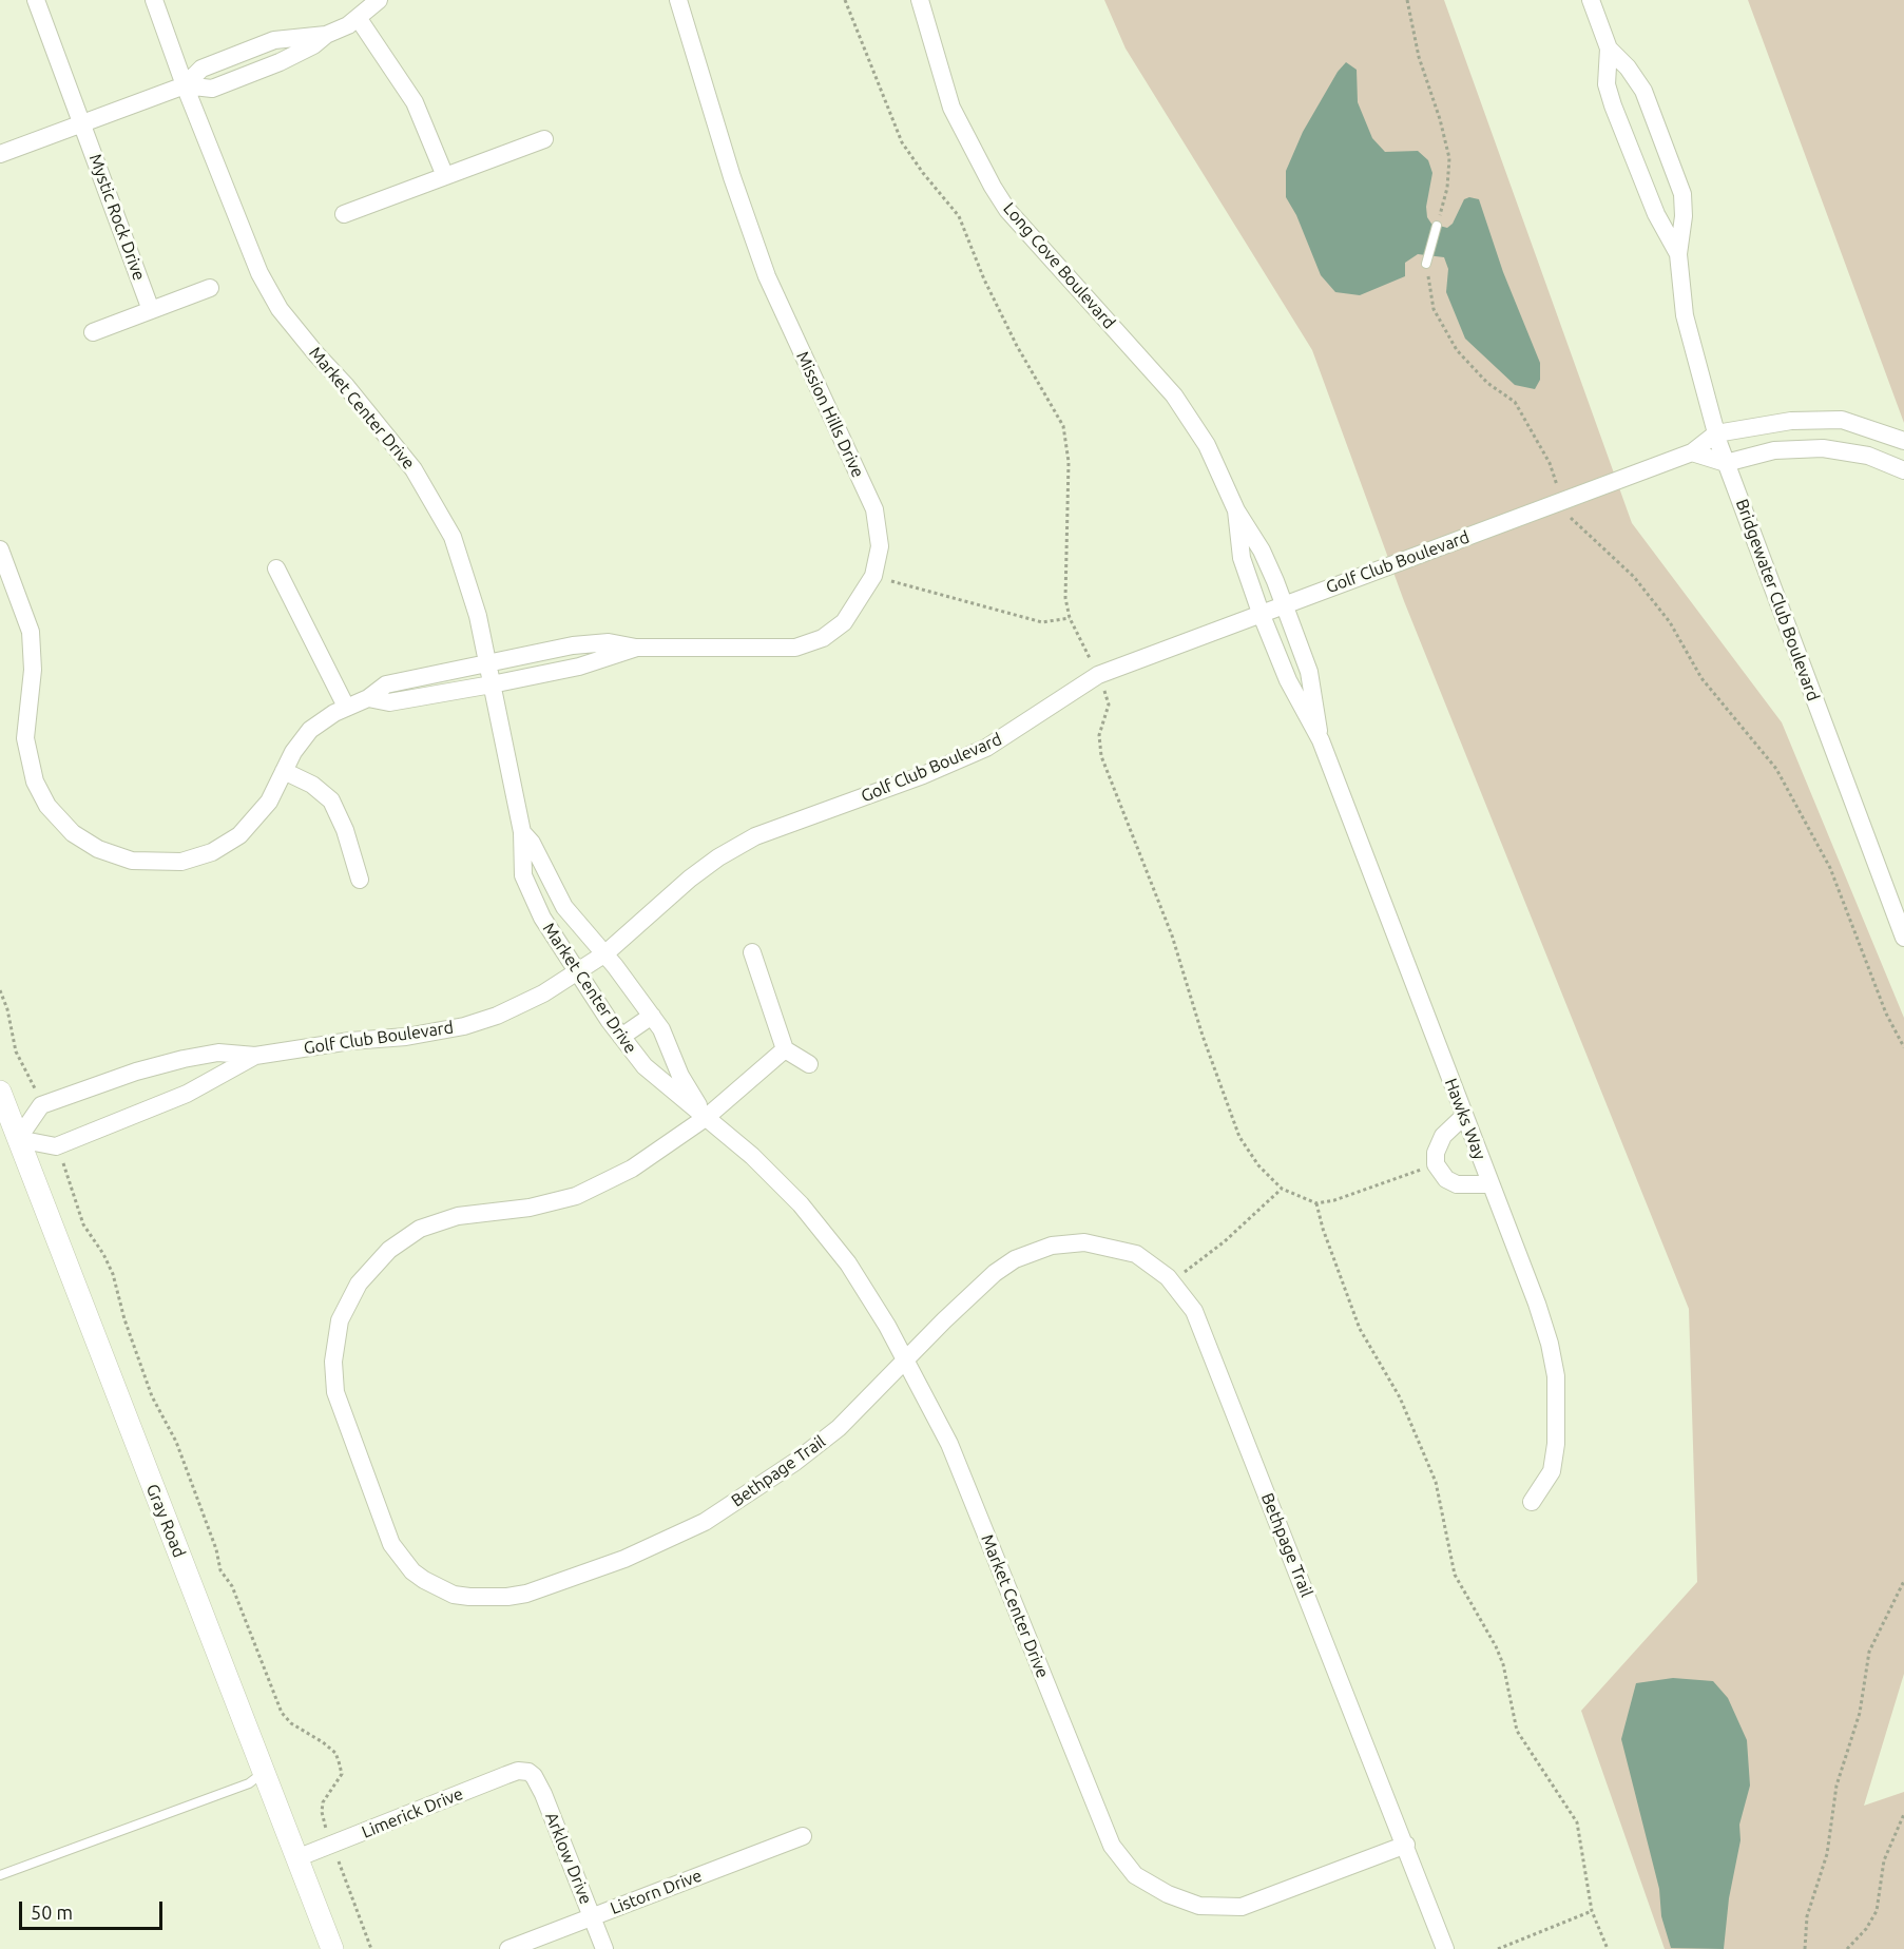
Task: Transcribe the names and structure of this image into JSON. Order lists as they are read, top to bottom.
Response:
{
  "streets": {
    "street": [
      "Mystic Rock Drive",
      "Long Cove Boulevard",
      "Market Center Drive",
      "Mission Hills Drive",
      "Golf Club Boulevard",
      "Bridgewater Club Boulevard",
      "Hawks Way",
      "Bethpage Trail",
      "Gray Road",
      "Limerick Drive",
      "Arklow Drive",
      "Listorn Drive"
    ]
  },
  "crossings": [
    ["Long Cove Boulevard", "Golf Club Boulevard"],
    ["Long Cove Boulevard", "Hawks Way"],
    ["Market Center Drive", "Mission Hills Drive"],
    ["Market Center Drive", "Golf Club Boulevard"],
    ["Market Center Drive", "Bethpage Trail"],
    ["Golf Club Boulevard", "Bridgewater Club Boulevard"],
    ["Golf Club Boulevard", "Hawks Way"],
    ["Gray Road", "Limerick Drive"],
    ["Limerick Drive", "Arklow Drive"],
    ["Arklow Drive", "Listorn Drive"]
  ],
  "scale_bar": "50 m"
}
